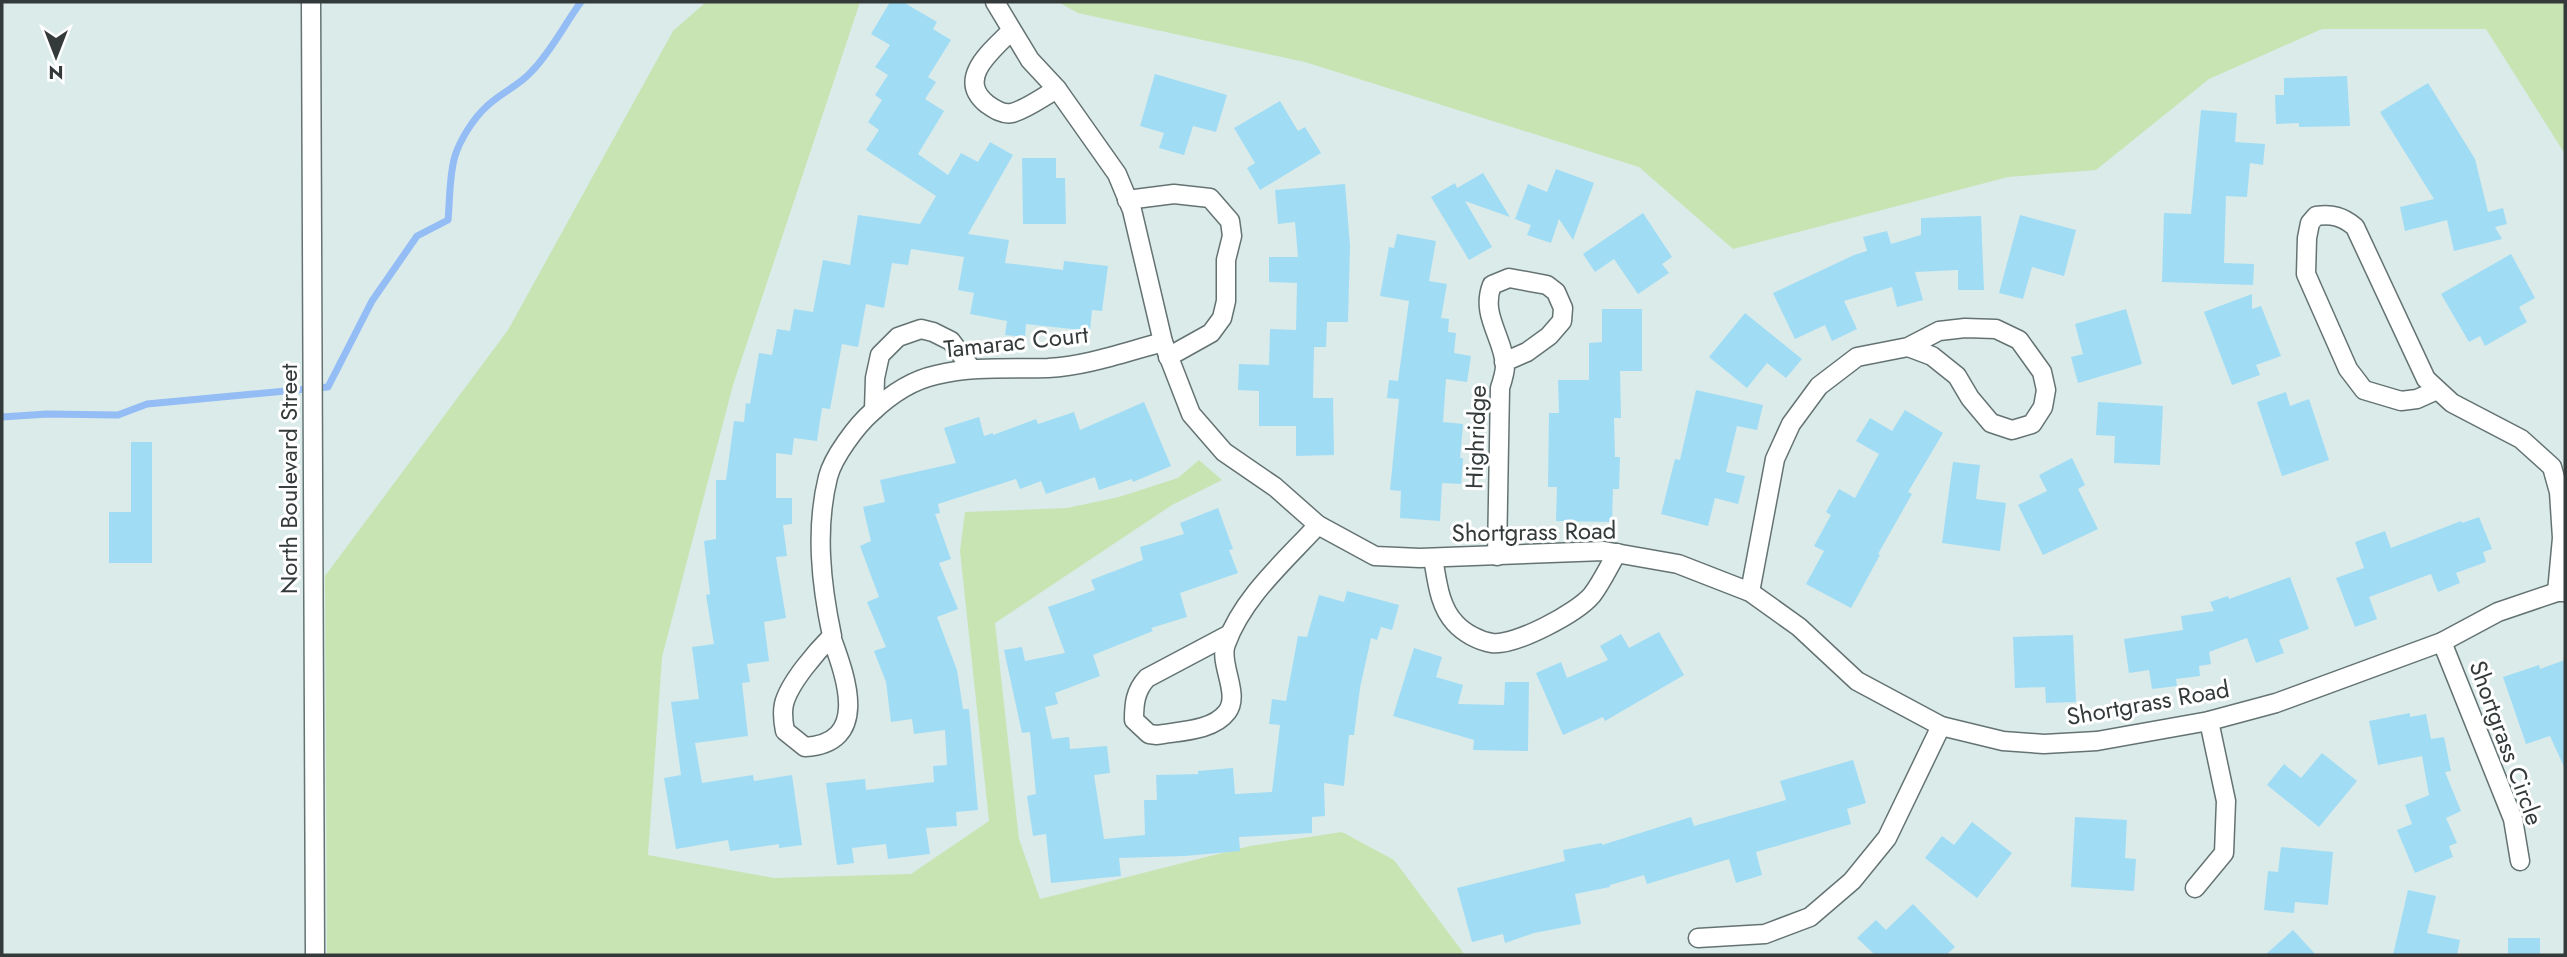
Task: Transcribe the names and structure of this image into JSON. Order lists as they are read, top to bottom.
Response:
{
  "streets": {
    "street": [
      "Tamarac Court",
      "Highridge",
      "North Boulevard Street",
      "Shortgrass Road",
      "Shortgrass Circle"
    ]
  },
  "crossings": [
    ["Tamarac Court", "Shortgrass Road"],
    ["Highridge", "Shortgrass Road"],
    ["Shortgrass Road", "Shortgrass Circle"]
  ],
  "north": "bottom"
}
